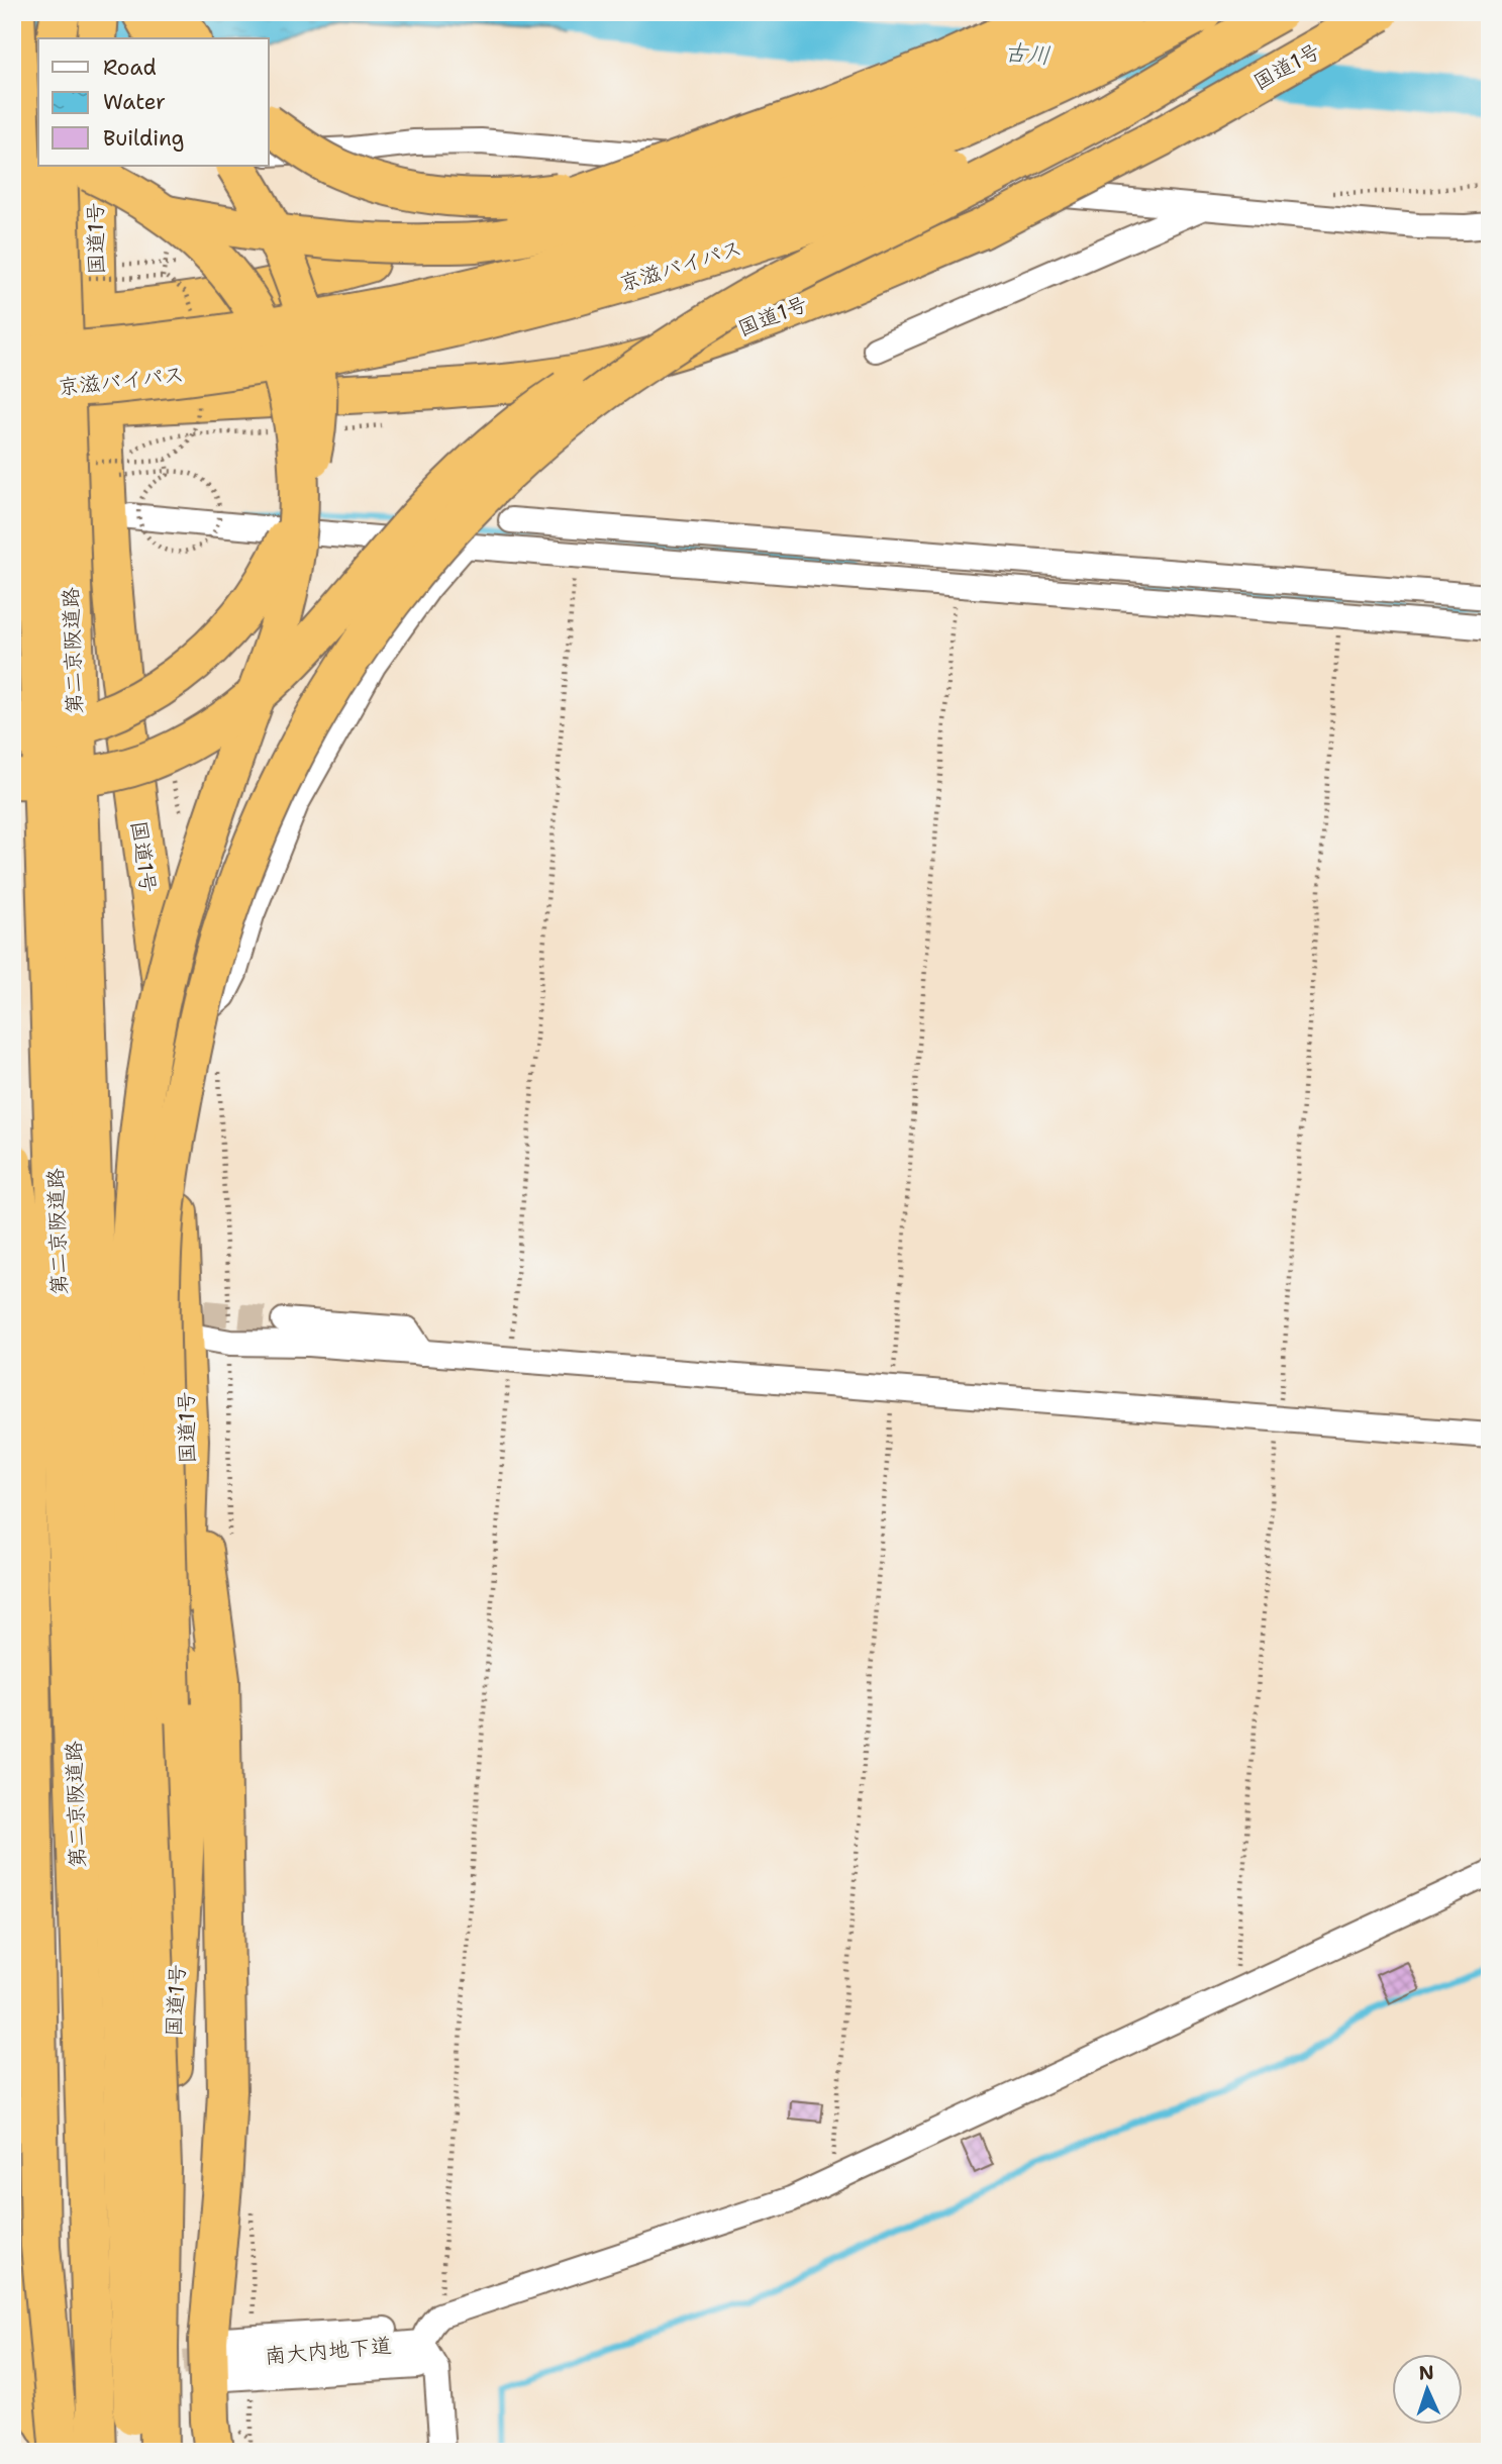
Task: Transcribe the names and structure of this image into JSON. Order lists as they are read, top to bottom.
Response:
{
  "streets": {
    "highway": ["国道1号", "京滋バイパス", "第二京阪道路"]
  },
  "crossings": [
    ["国道1号", "京滋バイパス"]
  ],
  "water": ["古川"],
  "legend": ["Road", "Water", "Building"],
  "north": "top"
}
